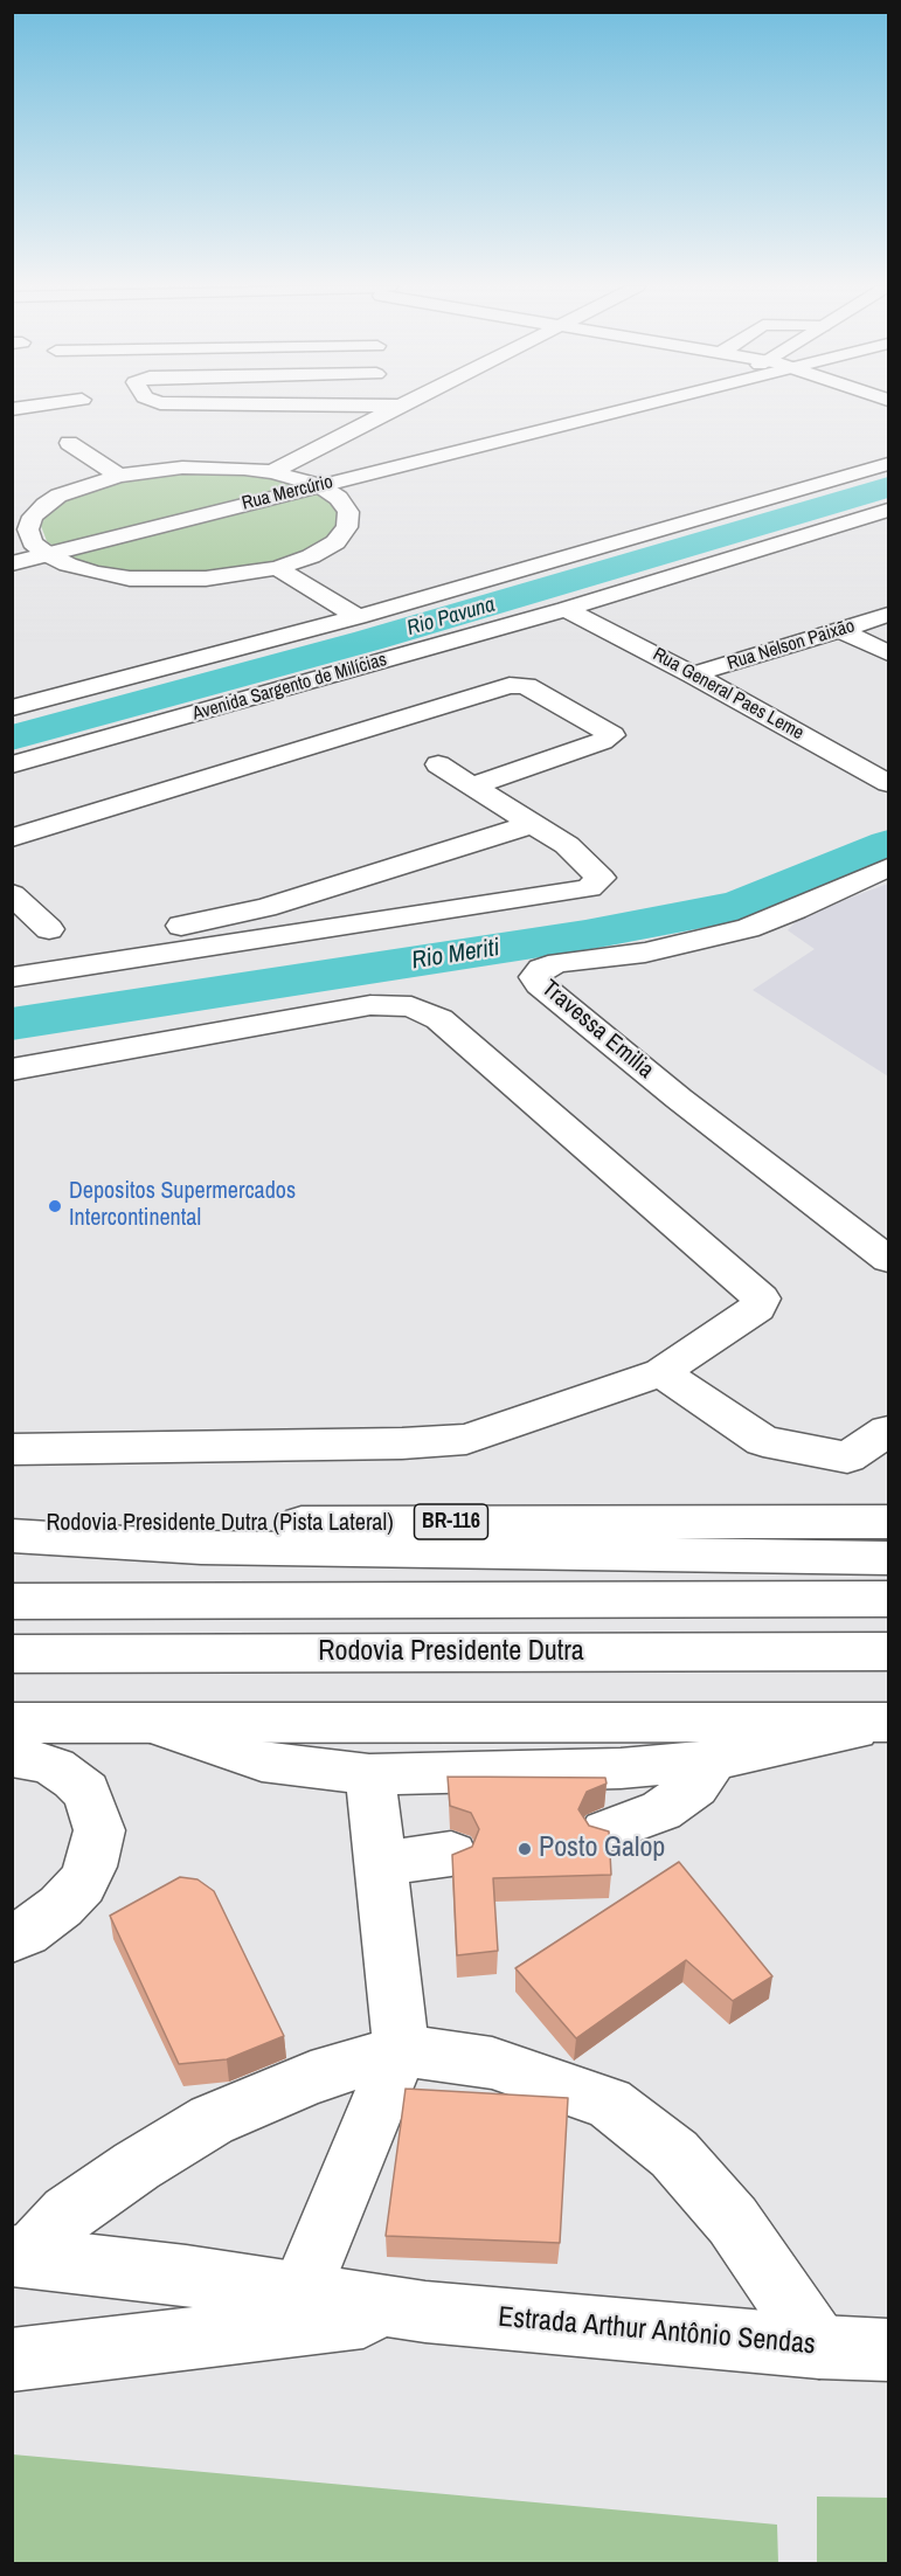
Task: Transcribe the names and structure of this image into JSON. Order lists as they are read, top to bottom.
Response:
{
  "streets": {
    "main road": [
      "Rua Mercúrio",
      "Rua Nelson Paixão",
      "Avenida Sargento de Milícias",
      "Rua General Paes Leme",
      "Travessa Emilia",
      "BR-116",
      "Rodovia Presidente Dutra (Pista Lateral)",
      "Rodovia Presidente Dutra",
      "Estrada Arthur Antônio Sendas"
    ]
  },
  "crossings": [
    ["Rua Nelson Paixão", "Rua General Paes Leme"],
    ["Avenida Sargento de Milícias", "Rua General Paes Leme"]
  ],
  "water": ["Rio Pavuna", "Rio Meriti"],
  "places": ["Depositos Supermercados Intercontinental", "Posto Galop"]
}
